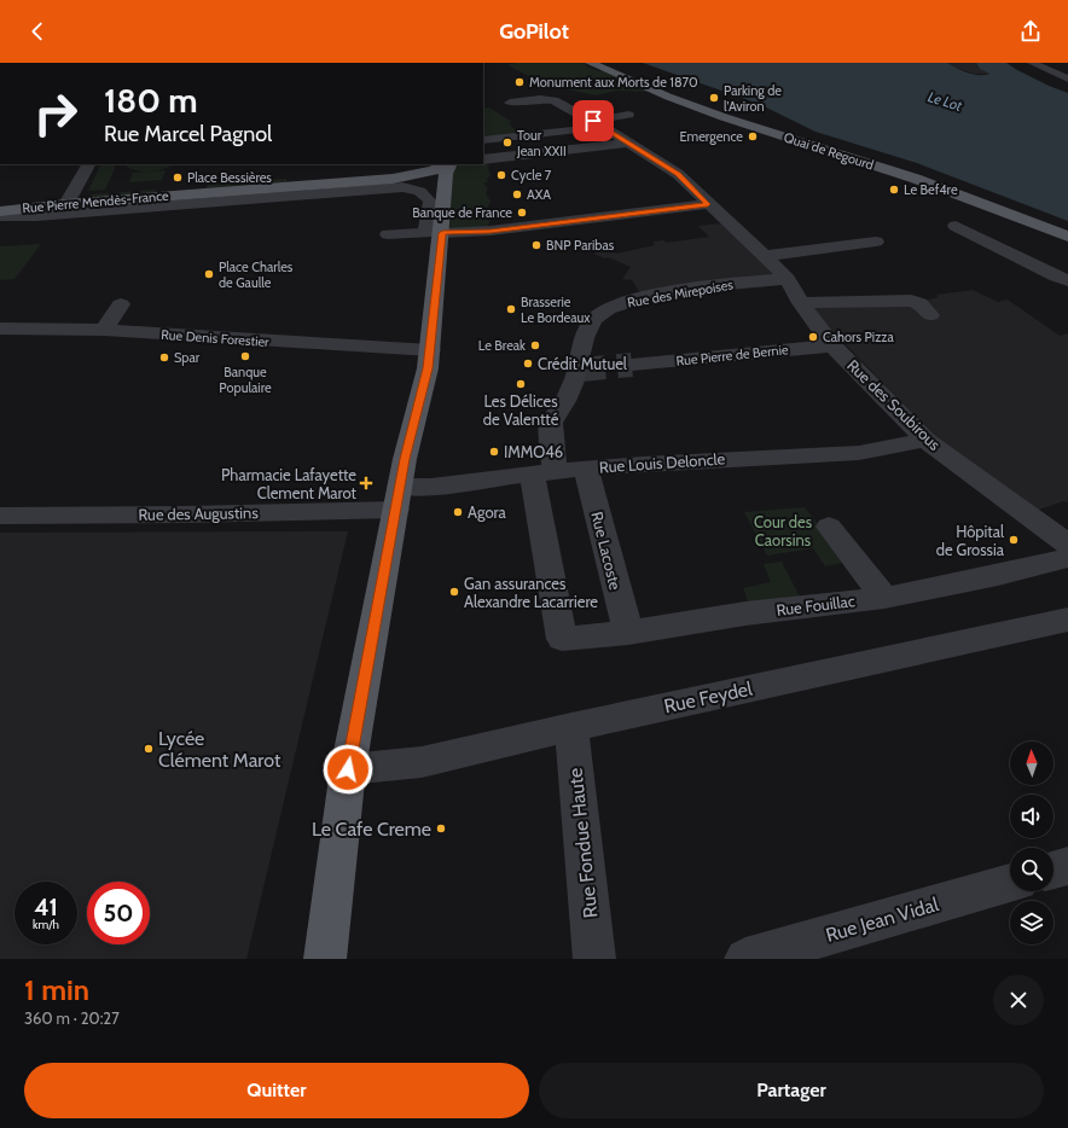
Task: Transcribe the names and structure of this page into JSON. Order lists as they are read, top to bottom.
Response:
{
  "streets": {
    "main road": ["Quai de Regourd", "Rue Pierre Mendès-France"],
    "street": [
      "Rue des Mirepoises",
      "Rue Denis Forestier",
      "Rue Pierre de Bernie",
      "Rue des Soubirous",
      "Rue Louis Deloncle",
      "Rue des Augustins",
      "Rue Lacoste",
      "Rue Fouillac",
      "Rue Feydel",
      "Rue Fondue Haute",
      "Rue Jean Vidal"
    ]
  },
  "crossings": [
    ["Rue des Mirepoises", "Rue des Soubirous"],
    ["Rue des Mirepoises", "Rue Louis Deloncle"],
    ["Rue des Mirepoises", "Rue Fouillac"],
    ["Rue Pierre de Bernie", "Rue des Soubirous"],
    ["Rue des Soubirous", "Rue Louis Deloncle"],
    ["Rue Louis Deloncle", "Rue des Augustins"],
    ["Rue Louis Deloncle", "Rue Lacoste"],
    ["Rue Louis Deloncle", "Rue Fouillac"],
    ["Rue Lacoste", "Rue Fouillac"],
    ["Rue Feydel", "Rue Fondue Haute"]
  ],
  "water": ["Le Lot"],
  "parks": ["Cour des Caorsins"],
  "places": {
    "other": [
      "Monument aux Morts de 1870",
      "Parking de l'Aviron",
      "Emergence",
      "Tour Jean XXII",
      "Cycle 7",
      "Place Bessières",
      "Le Bef4re",
      "AXA",
      "Banque de France",
      "BNP Paribas",
      "Place Charles de Gaulle",
      "Brasserie Le Bordeaux",
      "Cahors Pizza",
      "Le Break",
      "Banque Populaire",
      "Spar",
      "Crédit Mutuel",
      "Les Délices de Valentté",
      "IMMO46",
      "Agora",
      "Hôpital de Grossia",
      "Gan assurances Alexandre Lacarriere",
      "Lycée Clément Marot",
      "Le Cafe Creme"
    ],
    "health": ["Pharmacie Lafayette Clement Marot"]
  },
  "north": "top",
  "page": {
    "header": "GoPilot",
    "turn": ["180 m", "Rue Marcel Pagnol"],
    "speed": "41 km/h",
    "limit": "50",
    "heading": ["1 min", "360 m · 20:27"],
    "buttons": ["Quitter", "Partager"]
  }
}
